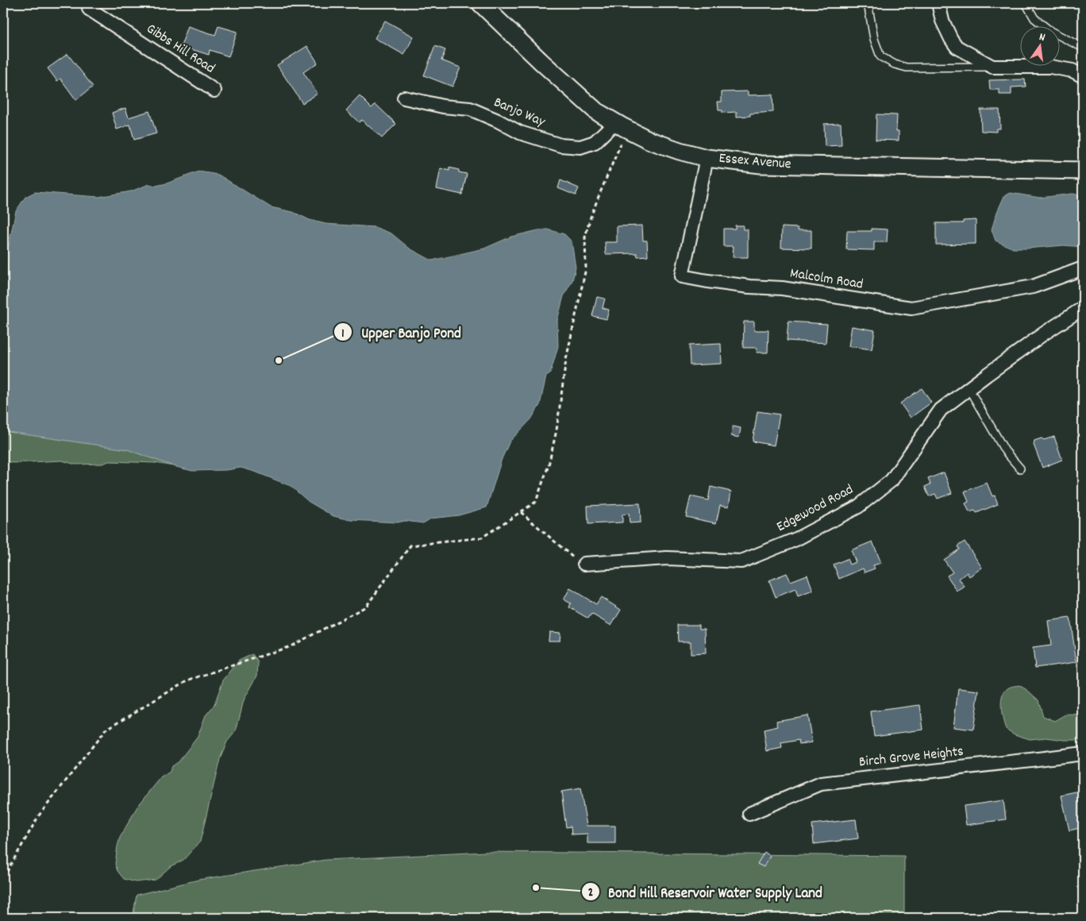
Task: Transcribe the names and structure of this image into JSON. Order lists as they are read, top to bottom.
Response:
{
  "streets": {
    "street": [
      "Gibbs Hill Road",
      "Banjo Way",
      "Essex Avenue",
      "Malcolm Road",
      "Edgewood Road",
      "Birch Grove Heights"
    ]
  },
  "crossings": [
    ["Banjo Way", "Essex Avenue"],
    ["Essex Avenue", "Malcolm Road"]
  ],
  "places": ["Upper Banjo Pond", "Bond Hill Reservoir Water Supply Land"],
  "north": "top"
}
